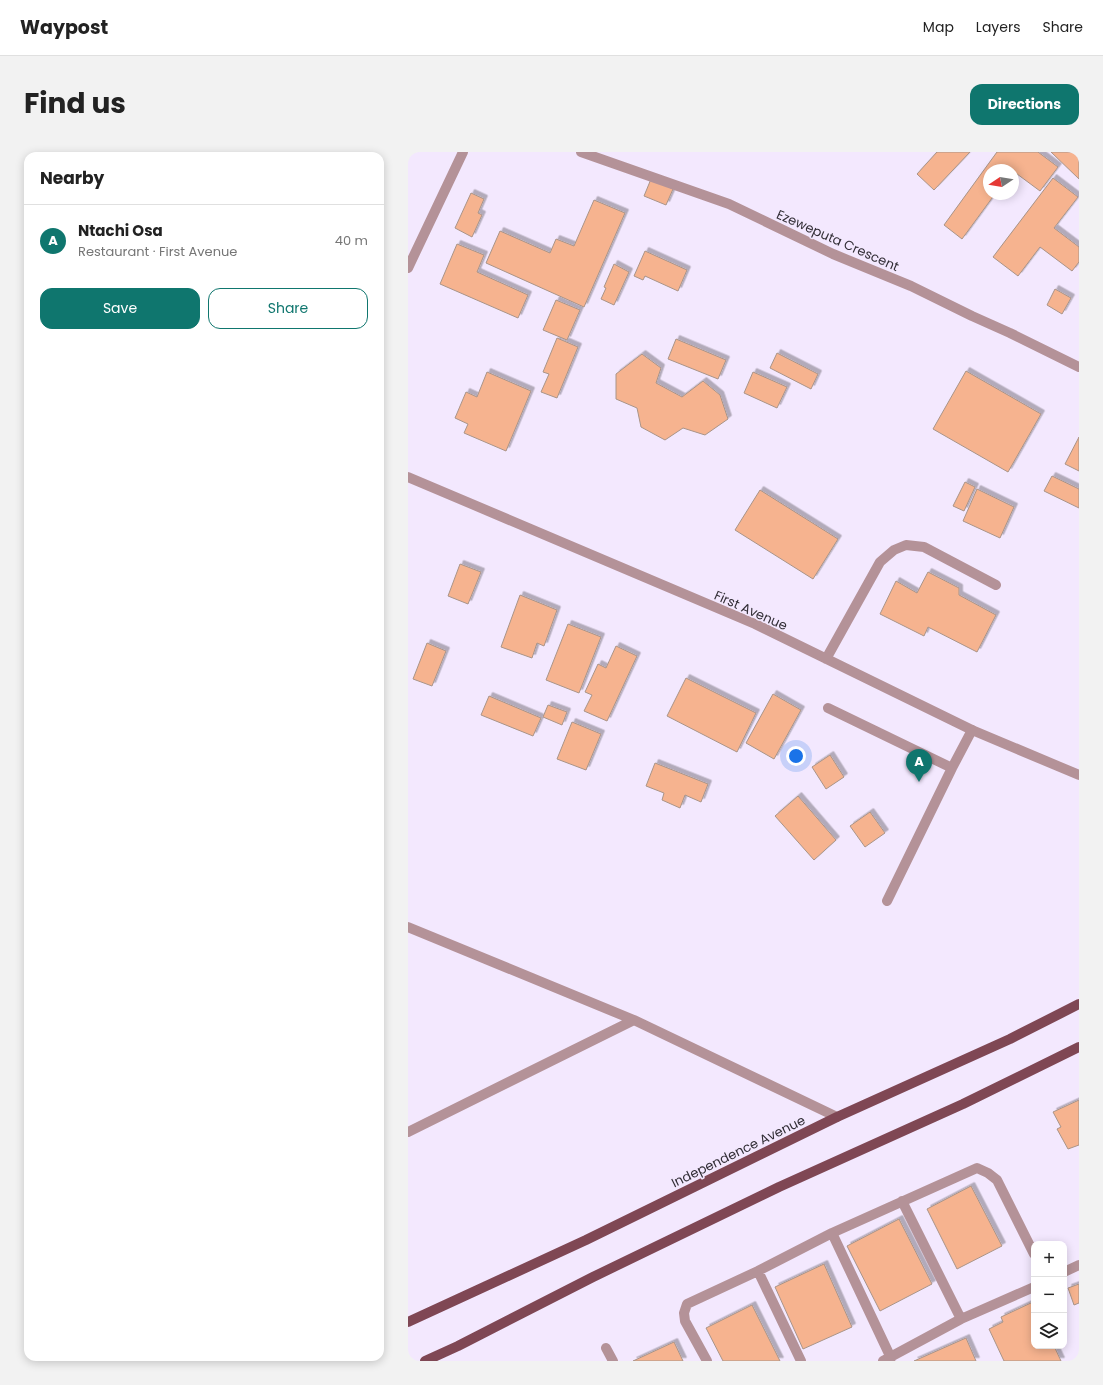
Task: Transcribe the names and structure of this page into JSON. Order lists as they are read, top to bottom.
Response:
{
  "streets": {
    "main road": ["Independence Avenue"],
    "street": ["Ezeweputa Crescent", "First Avenue"]
  },
  "north": "left",
  "page": {
    "header": "Waypost",
    "nav": ["Map", "Layers", "Share"],
    "title": "Find us",
    "buttons": [
      "Directions",
      ["Save", "Share"]
    ],
    "heading": "Nearby",
    "list": [
      {
        "mark": "A",
        "name": "Ntachi Osa",
        "note": "Restaurant · First Avenue",
        "value": "40 m"
      }
    ],
    "pins": "A",
    "map_buttons": ["+", "−"]
  }
}
